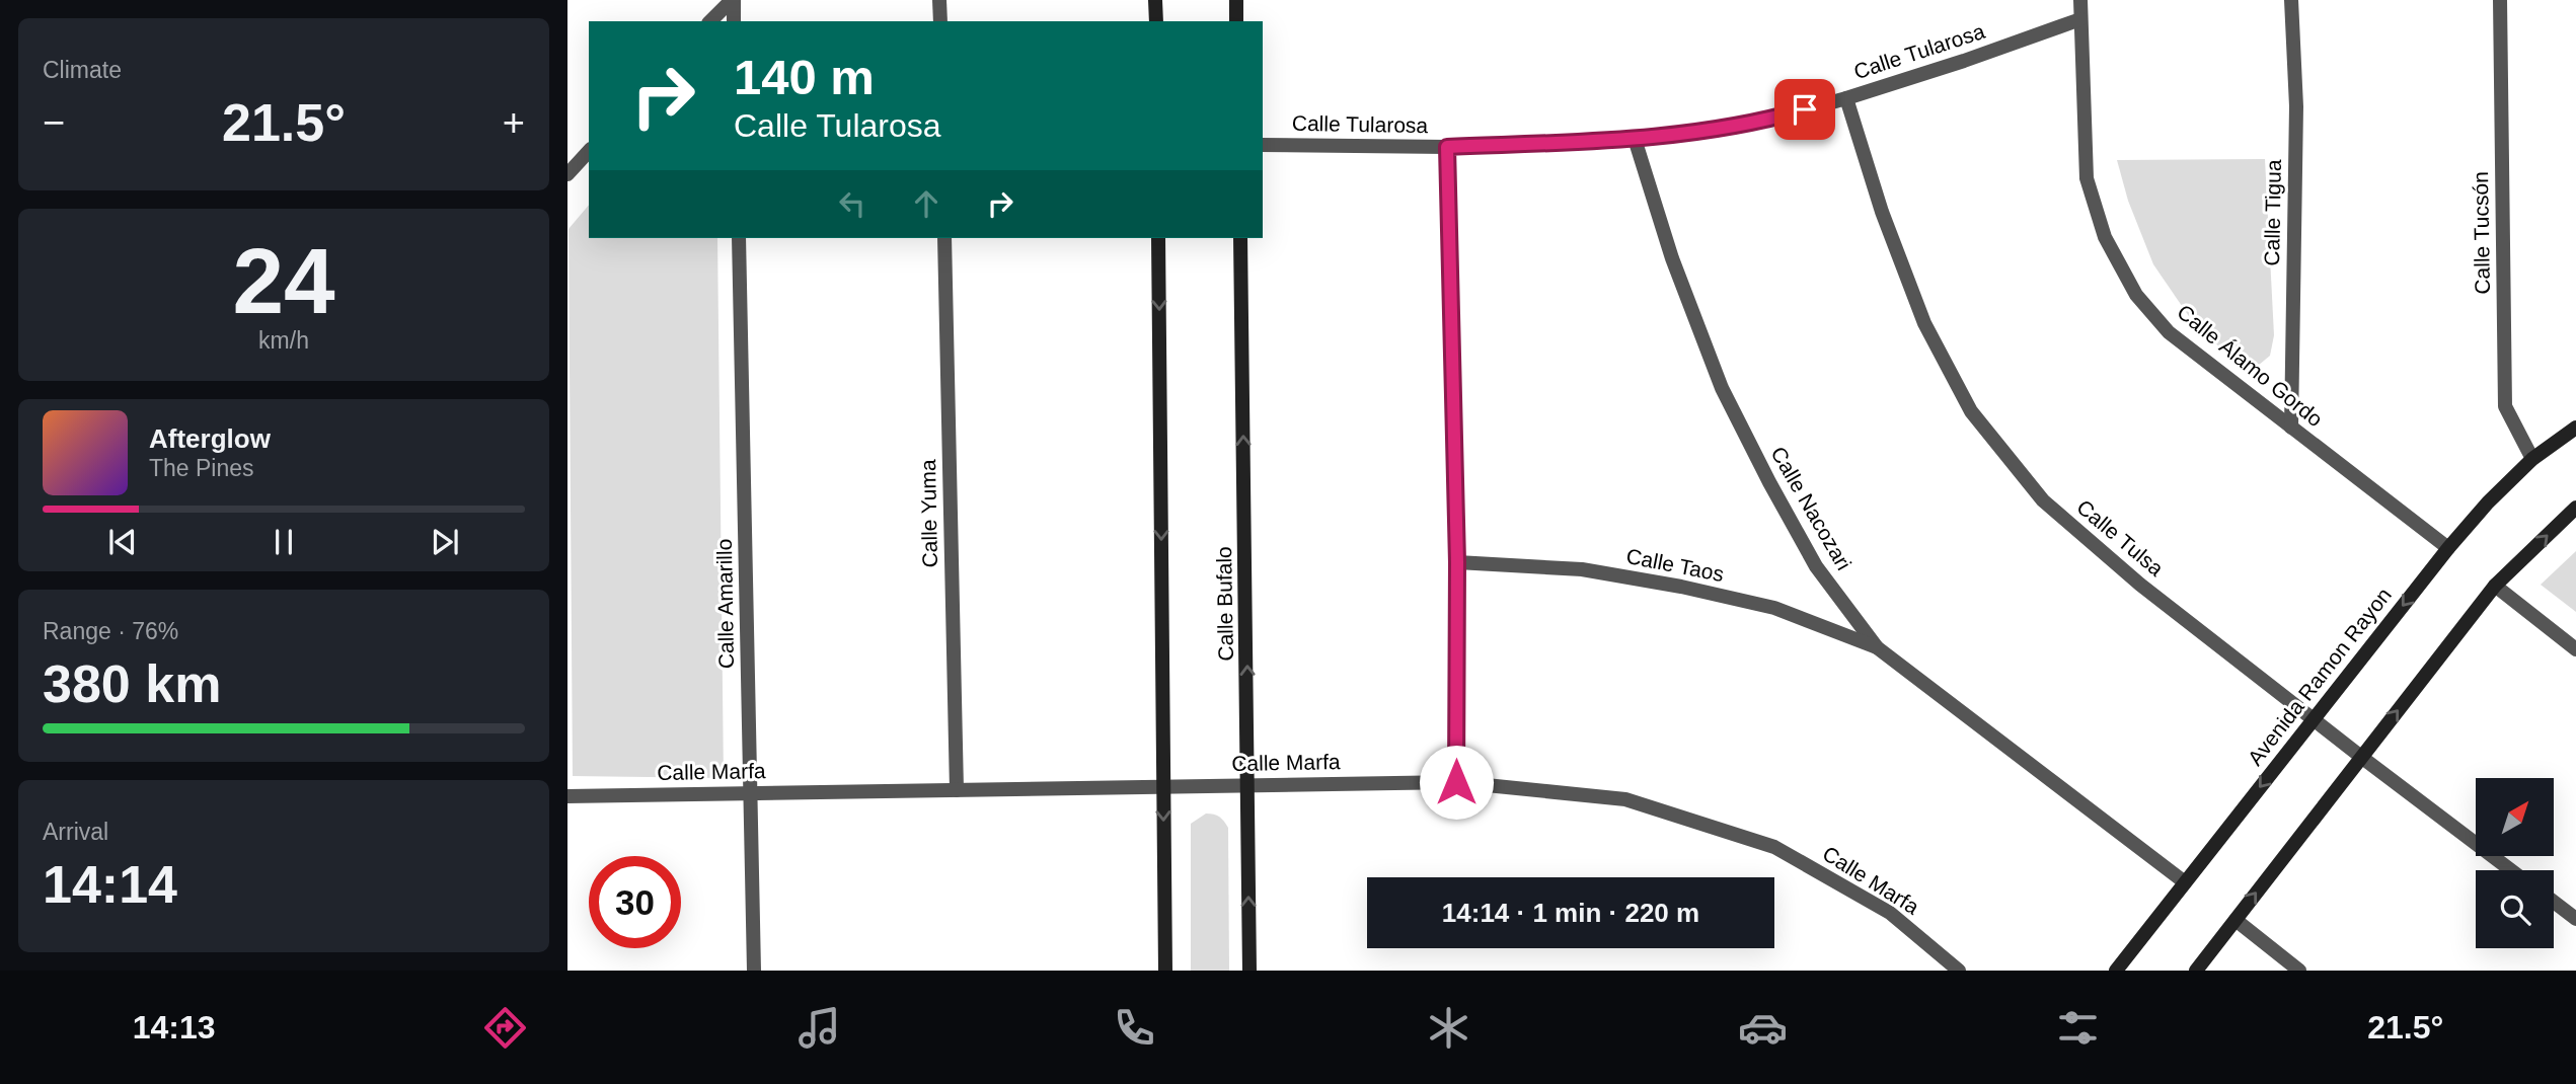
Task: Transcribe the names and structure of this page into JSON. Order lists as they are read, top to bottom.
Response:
{
  "streets": {
    "main road": ["Calle Bufalo", "Avenida Ramon Rayon"],
    "street": [
      "Calle Tularosa",
      "Calle Tigua",
      "Calle Tucsón",
      "Calle Álamo Gordo",
      "Calle Nacozari",
      "Calle Yuma",
      "Calle Tulsa",
      "Calle Taos",
      "Calle Amarillo",
      "Calle Marfa"
    ]
  },
  "crossings": [
    ["Calle Tularosa", "Calle Álamo Gordo"],
    ["Calle Tularosa", "Calle Nacozari"],
    ["Calle Tularosa", "Calle Tulsa"],
    ["Calle Tigua", "Calle Álamo Gordo"],
    ["Calle Tucsón", "Avenida Ramon Rayon"],
    ["Calle Álamo Gordo", "Avenida Ramon Rayon"],
    ["Calle Nacozari", "Calle Taos"],
    ["Calle Nacozari", "Avenida Ramon Rayon"],
    ["Calle Yuma", "Calle Marfa"],
    ["Calle Tulsa", "Avenida Ramon Rayon"],
    ["Calle Amarillo", "Calle Marfa"],
    ["Calle Bufalo", "Calle Marfa"]
  ],
  "north": "top right",
  "page": {
    "tile": [
      "Climate",
      ["24", "km/h"],
      ["Range · 76%", "380 km"],
      ["Arrival", "14:14"]
    ],
    "turn": ["140 m", "Calle Tularosa"],
    "heat": ["−", "21.5°", "+"],
    "song": ["Afterglow", "The Pines"],
    "limit": "30",
    "trip": "14:14 · 1 min · 220 m",
    "tabs": ["14:13", "21.5°"]
  }
}
